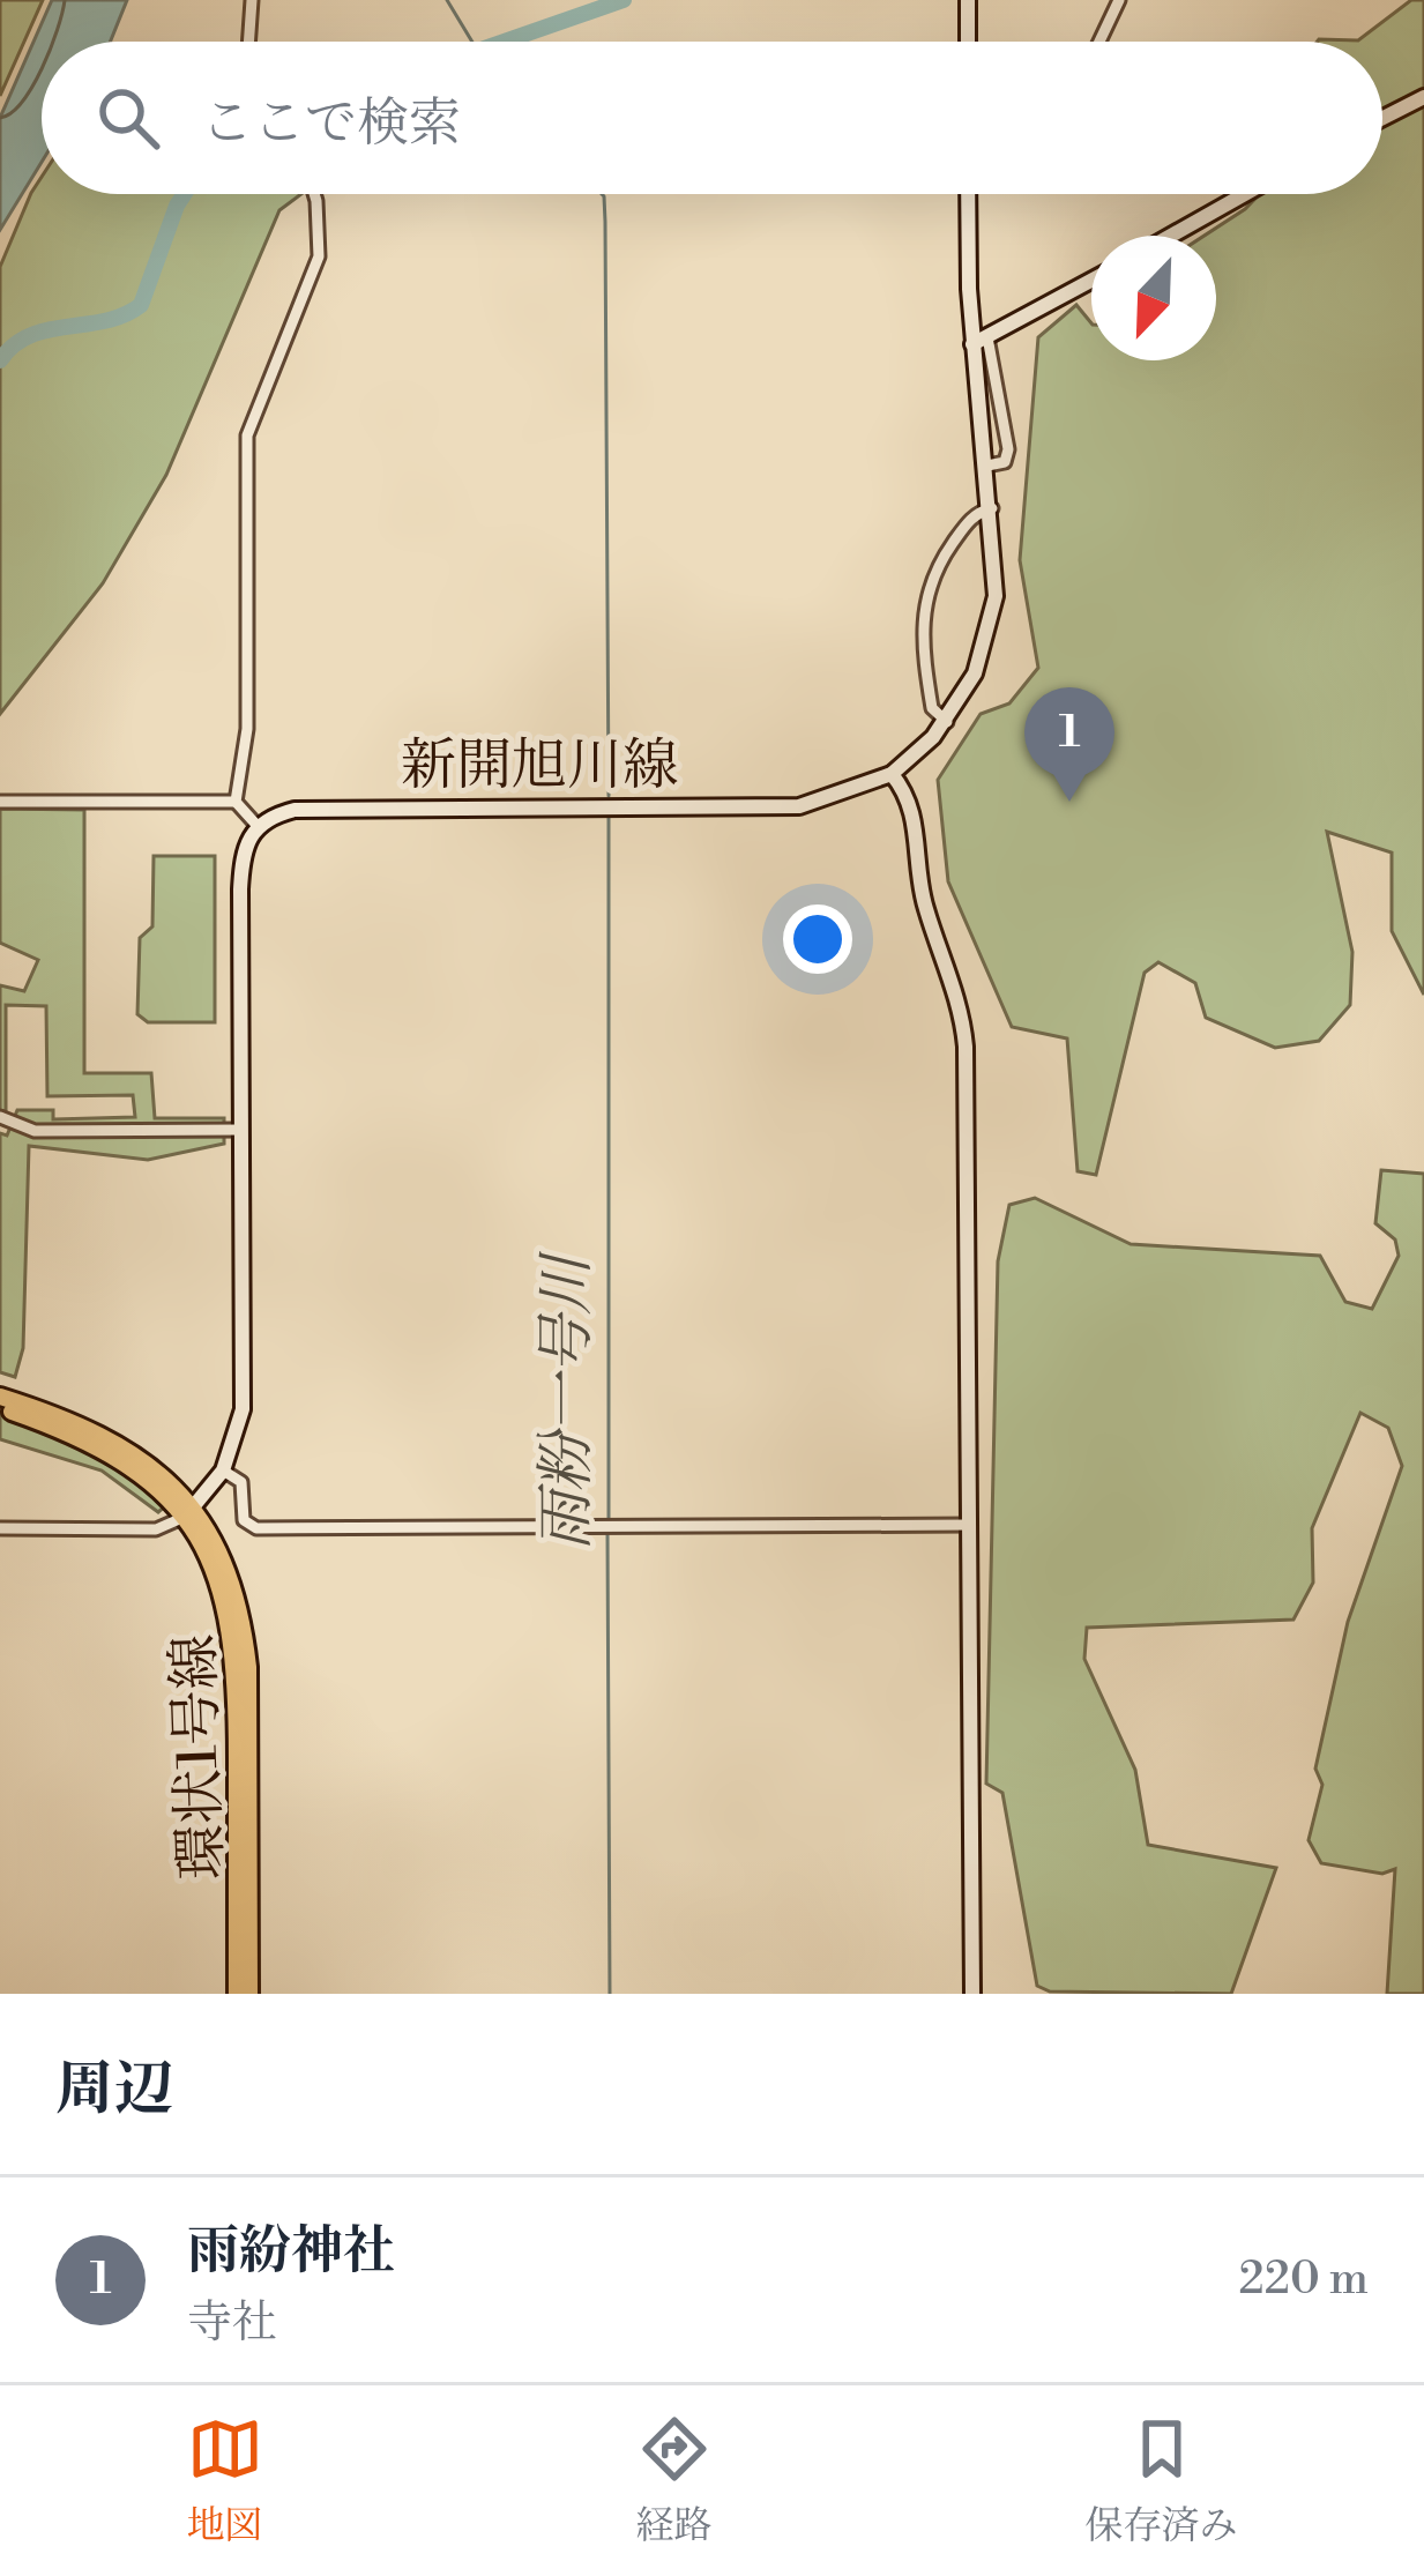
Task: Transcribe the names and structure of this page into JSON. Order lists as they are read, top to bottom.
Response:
{
  "streets": {
    "main road": ["新開旭川線", "環状1号線"]
  },
  "water": ["雨粉一号川"],
  "north": "bottom left",
  "page": {
    "search": "ここで検索",
    "pins": "1",
    "heading": "周辺",
    "list": [
      {
        "mark": "1",
        "name": "雨紛神社",
        "note": "寺社",
        "value": "220 m"
      }
    ],
    "nav": ["地図", "経路", "保存済み"]
  }
}
